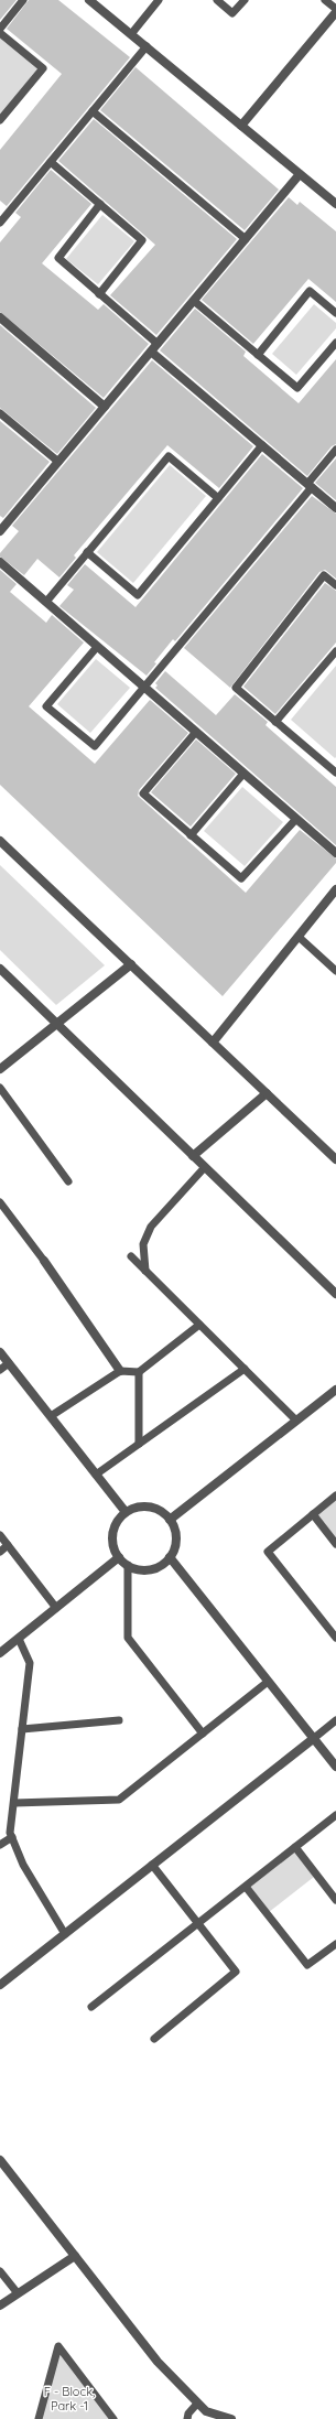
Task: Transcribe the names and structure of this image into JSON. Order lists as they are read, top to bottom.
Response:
{
  "parks": ["F - Block, Park -1"]
}
